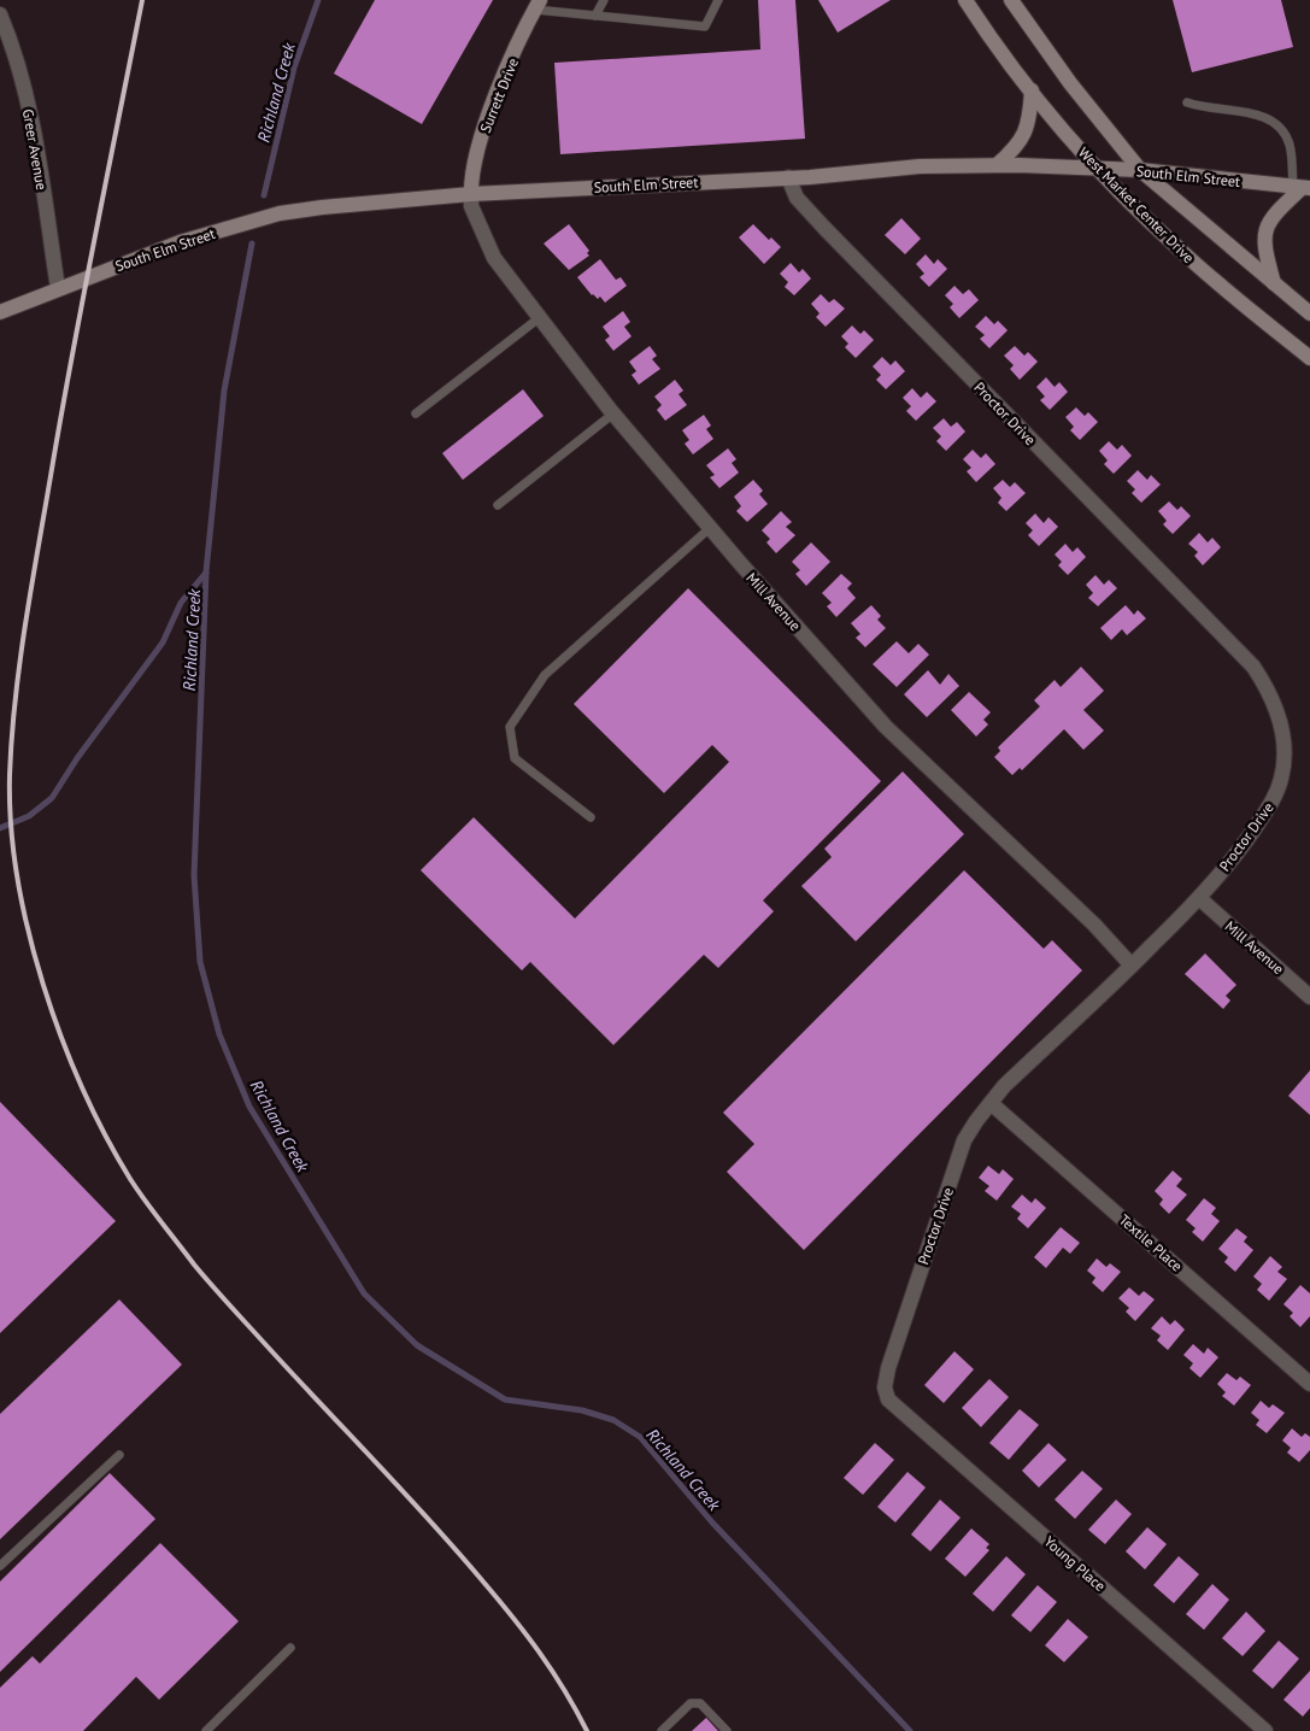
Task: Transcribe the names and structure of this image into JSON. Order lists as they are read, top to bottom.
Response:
{
  "streets": {
    "street": [
      "Surrett Drive",
      "Greer Avenue",
      "South Elm Street",
      "West Market Center Drive",
      "Proctor Drive",
      "Mill Avenue",
      "Textile Place",
      "Young Place"
    ]
  },
  "crossings": [
    ["Surrett Drive", "South Elm Street"],
    ["Surrett Drive", "Mill Avenue"],
    ["Greer Avenue", "South Elm Street"],
    ["South Elm Street", "West Market Center Drive"],
    ["South Elm Street", "Proctor Drive"],
    ["South Elm Street", "Mill Avenue"],
    ["Proctor Drive", "Mill Avenue"],
    ["Proctor Drive", "Textile Place"],
    ["Proctor Drive", "Young Place"]
  ],
  "water": ["Richland Creek"]
}
